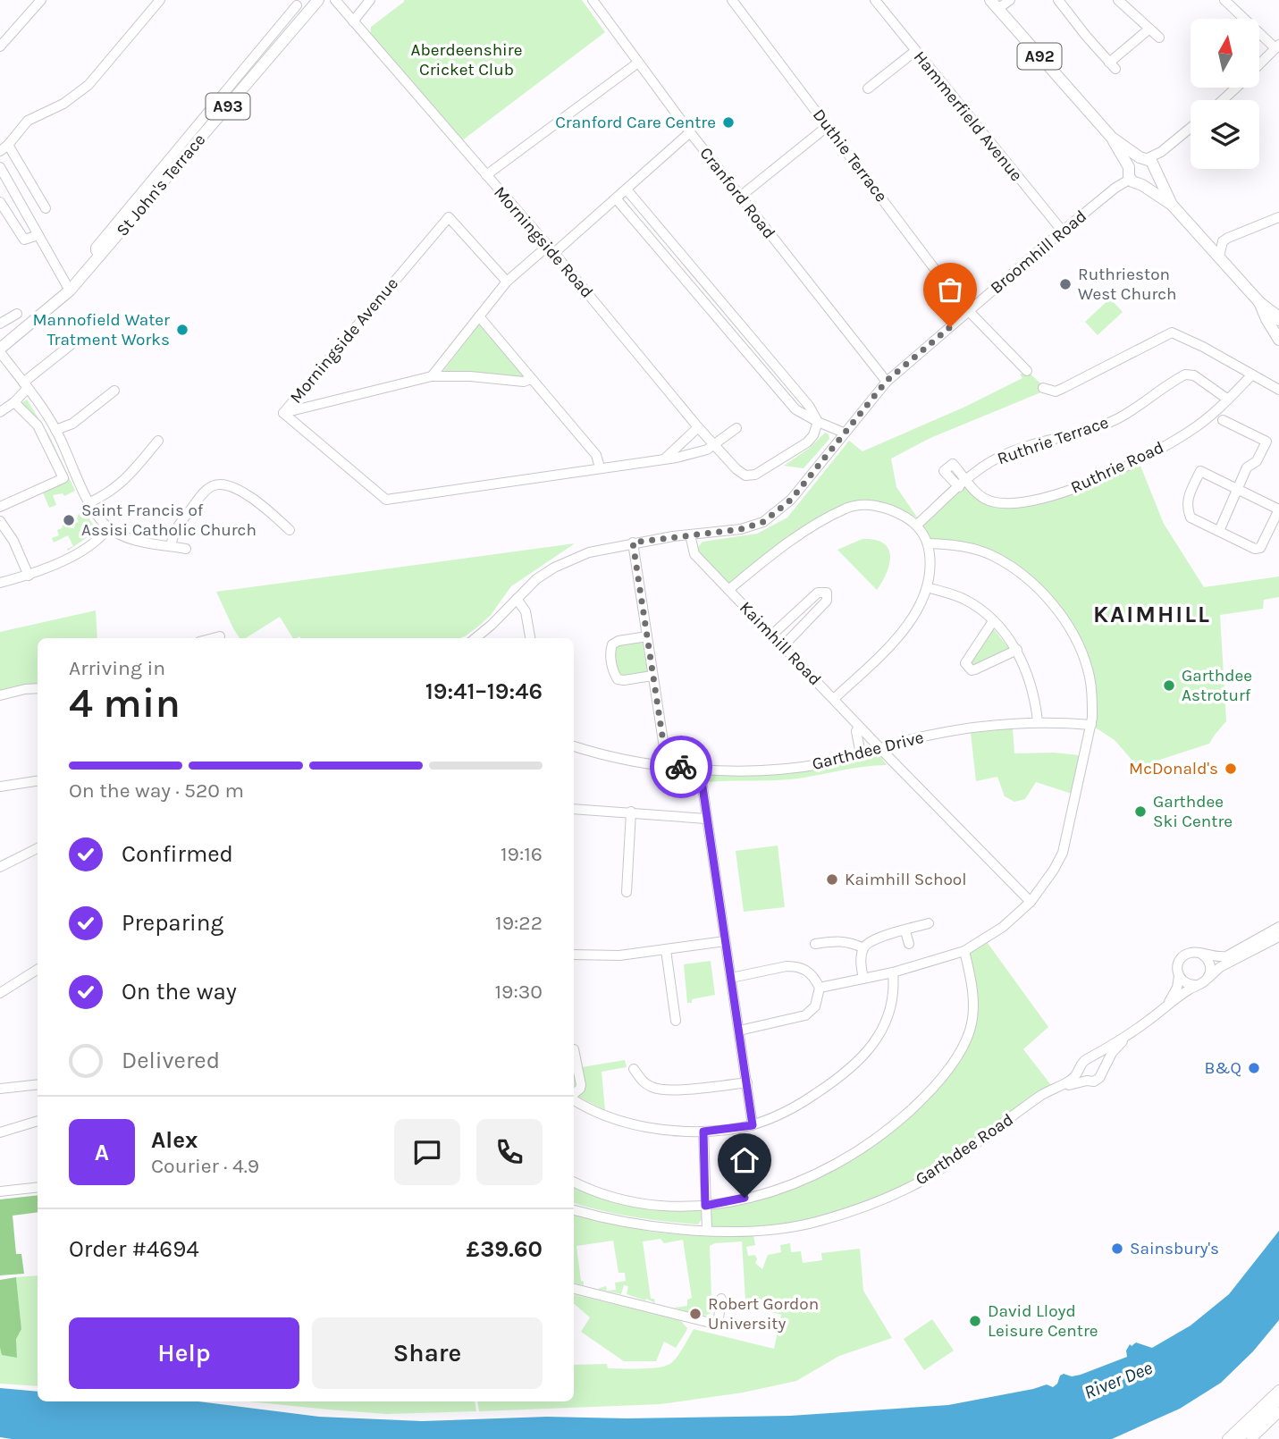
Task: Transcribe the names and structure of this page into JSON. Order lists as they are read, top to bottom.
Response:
{
  "streets": {
    "main road": ["A92", "A93", "St John's Terrace"],
    "street": [
      "Hammerfield Avenue",
      "Duthie Terrace",
      "Cranford Road",
      "Morningside Road",
      "Broomhill Road",
      "Morningside Avenue",
      "Ruthrie Terrace",
      "Ruthrie Road",
      "Kaimhill Road",
      "Garthdee Drive",
      "Garthdee Road"
    ]
  },
  "crossings": [
    ["A92", "Broomhill Road"],
    ["A93", "St John's Terrace"],
    ["Hammerfield Avenue", "Broomhill Road"],
    ["Duthie Terrace", "Broomhill Road"],
    ["Cranford Road", "Broomhill Road"],
    ["Morningside Road", "Morningside Avenue"],
    ["Broomhill Road", "Kaimhill Road"],
    ["Ruthrie Terrace", "Ruthrie Road"],
    ["Kaimhill Road", "Garthdee Drive"]
  ],
  "districts": ["KAIMHILL"],
  "water": ["River Dee"],
  "parks": ["Aberdeenshire Cricket Club"],
  "places": [
    "Cranford Care Centre",
    "Ruthrieston West Church",
    "Mannofield Water Tratment Works",
    "Saint Francis of Assisi Catholic Church",
    "Garthdee Astroturf",
    "McDonald's",
    "Garthdee Ski Centre",
    "Kaimhill School",
    "B&Q",
    "Sainsbury's",
    "Robert Gordon University",
    "David Lloyd Leisure Centre"
  ],
  "north": "top",
  "page": {
    "heading": ["4 min", "Arriving in", "19:41–19:46"],
    "panel": [
      "Alex",
      "Courier · 4.9",
      "Order #4694",
      "£39.60"
    ],
    "bar": "On the way · 520 m",
    "list": [
      ["Confirmed", "19:16"],
      ["Preparing", "19:22"],
      ["On the way", "19:30"],
      "Delivered"
    ],
    "round": "A",
    "buttons": ["Help", "Share"]
  }
}
